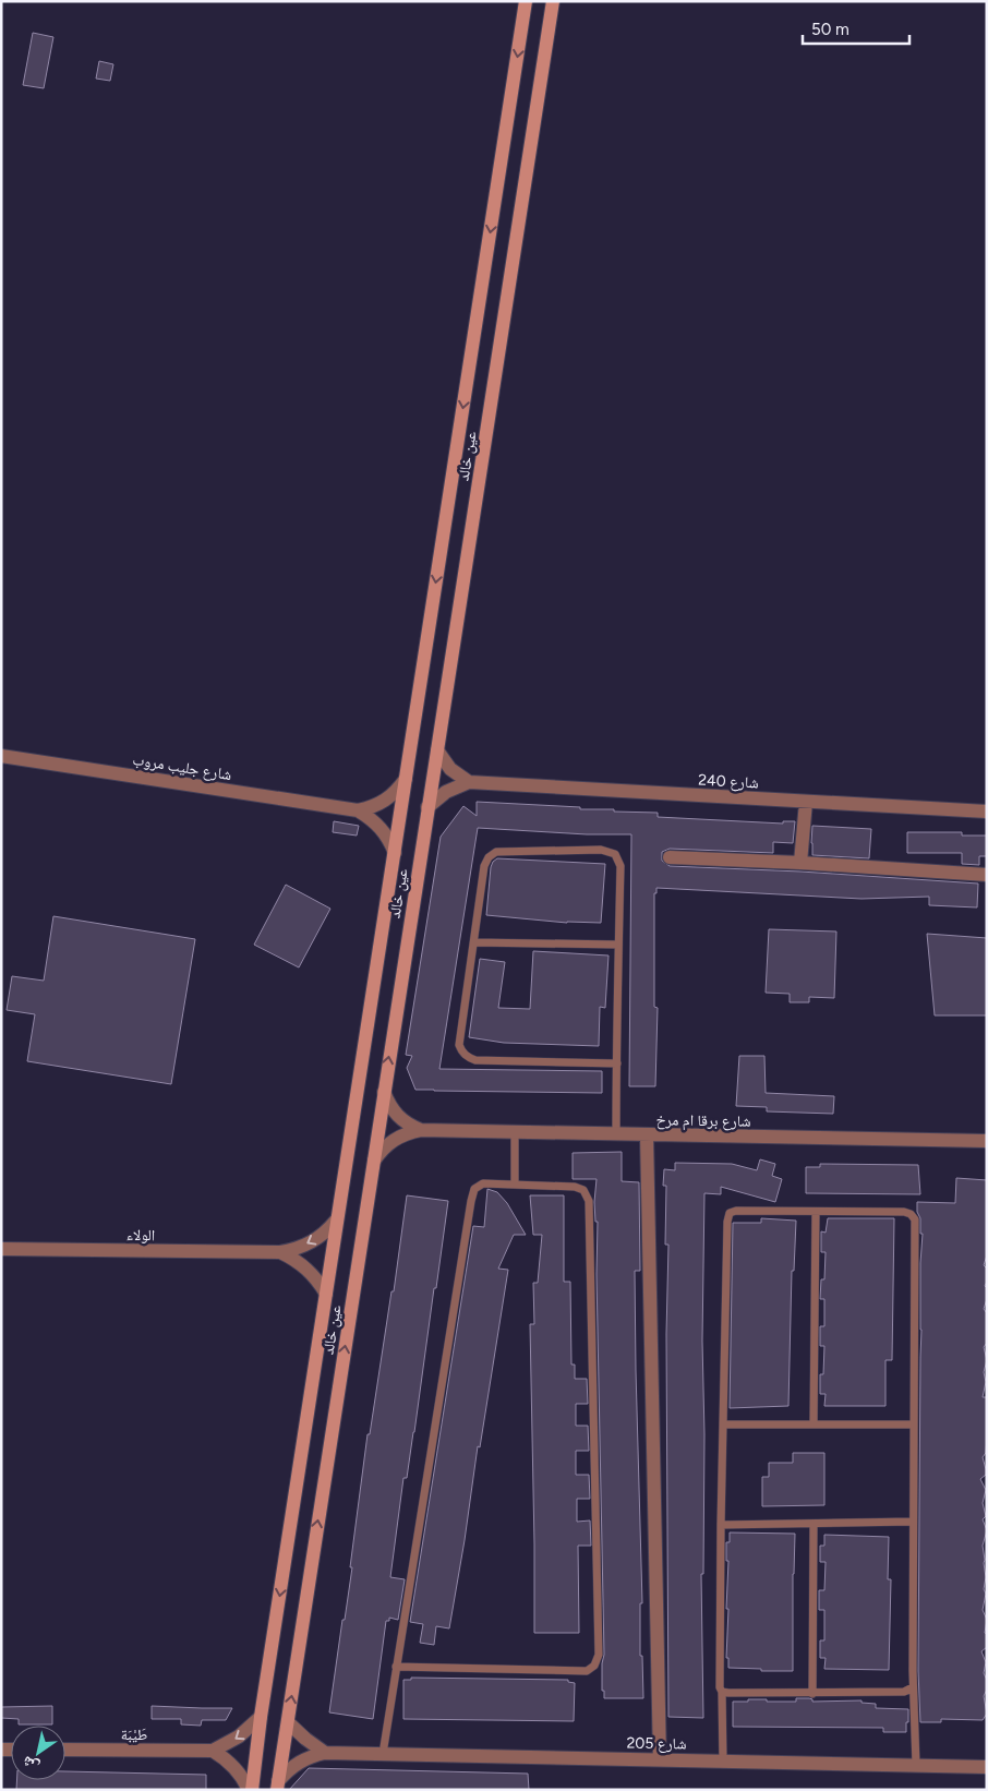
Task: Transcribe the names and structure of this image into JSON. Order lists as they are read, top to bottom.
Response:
{
  "streets": {
    "street": [
      "عين خالد",
      "شارع جليب مروب",
      "شارع 240",
      "شارع برقا ام مرخ",
      "الولاء",
      "طَيْبَة",
      "شارع 205"
    ]
  },
  "crossings": [
    ["عين خالد", "شارع جليب مروب"],
    ["عين خالد", "شارع 240"],
    ["عين خالد", "شارع برقا ام مرخ"],
    ["عين خالد", "الولاء"],
    ["عين خالد", "طَيْبَة"],
    ["عين خالد", "شارع 205"]
  ],
  "scale_bar": "50 m",
  "north": "bottom left"
}
